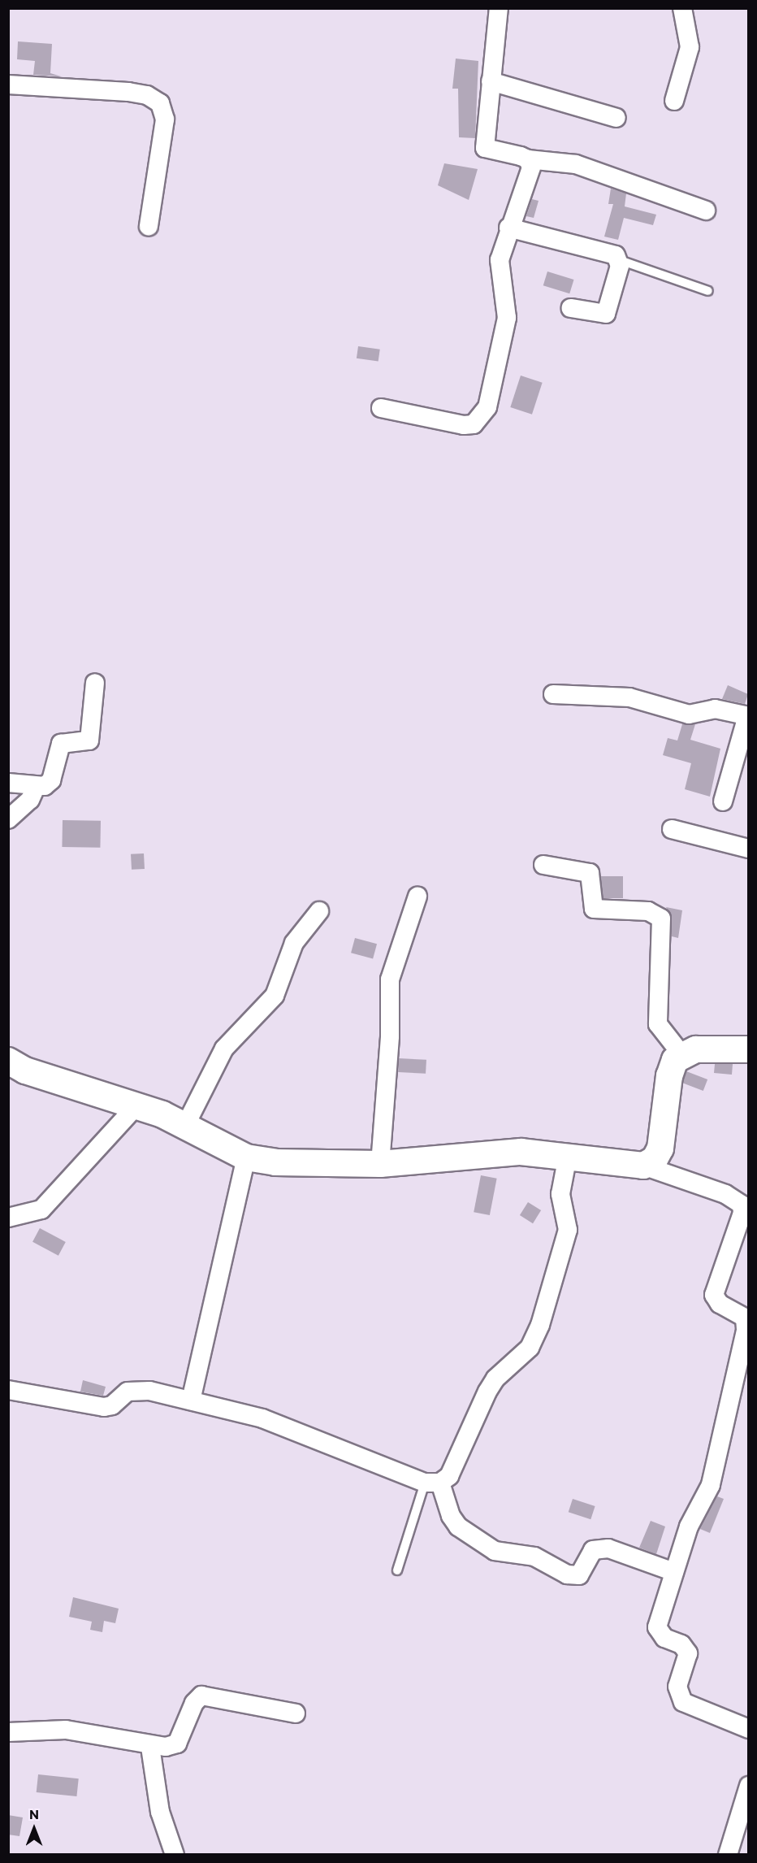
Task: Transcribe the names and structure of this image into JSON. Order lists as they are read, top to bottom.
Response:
{
  "north": "top"
}
